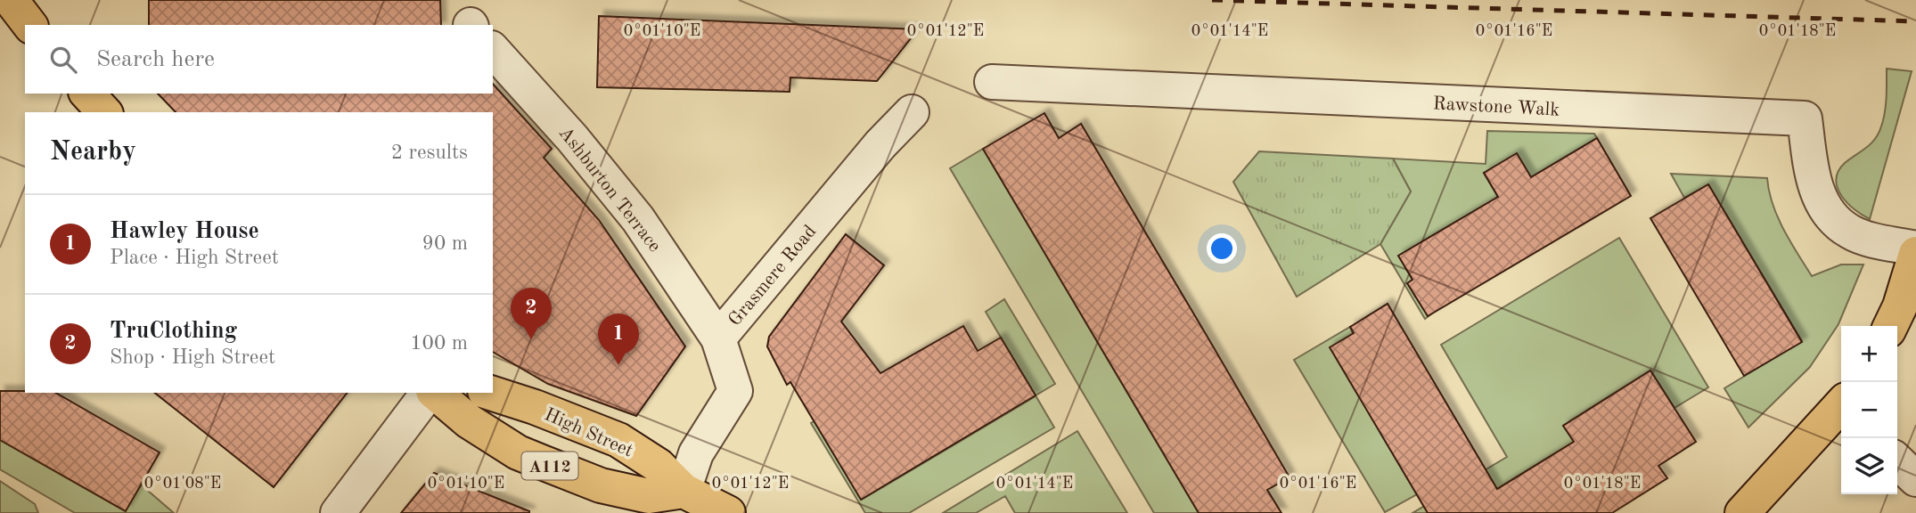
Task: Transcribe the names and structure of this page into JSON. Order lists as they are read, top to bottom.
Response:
{
  "streets": {
    "main road": ["High Street", "A112"],
    "street": ["Rawstone Walk", "Ashburton Terrace", "Grasmere Road"]
  },
  "crossings": [
    ["Ashburton Terrace", "Grasmere Road"],
    ["Grasmere Road", "High Street"],
    ["Grasmere Road", "A112"],
    ["High Street", "A112"]
  ],
  "page": {
    "search": "Search here",
    "heading": ["Nearby", "2 results"],
    "list": [
      {
        "mark": "1",
        "name": "Hawley House",
        "note": "Place · High Street",
        "value": "90 m"
      },
      {
        "mark": "2",
        "name": "TruClothing",
        "note": "Shop · High Street",
        "value": "100 m"
      }
    ],
    "pins": ["2", "1"],
    "map_buttons": ["+", "−"]
  },
  "coordinates": [
    "0°01'10\"E",
    "0°01'12\"E",
    "0°01'14\"E",
    "0°01'16\"E",
    "0°01'18\"E",
    "0°01'08\"E"
  ]
}
